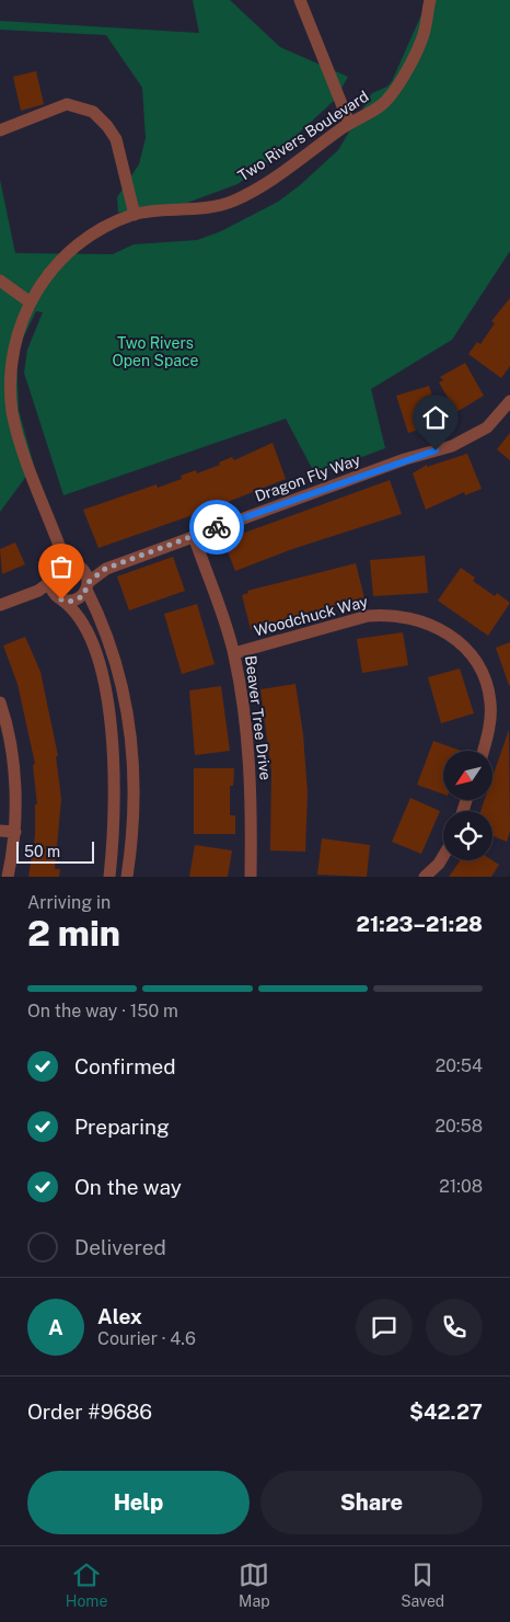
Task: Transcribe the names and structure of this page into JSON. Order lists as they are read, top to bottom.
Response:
{
  "streets": {
    "street": [
      "Two Rivers Boulevard",
      "Dragon Fly Way",
      "Woodchuck Way",
      "Beaver Tree Drive"
    ]
  },
  "crossings": [
    ["Two Rivers Boulevard", "Dragon Fly Way"],
    ["Dragon Fly Way", "Beaver Tree Drive"],
    ["Woodchuck Way", "Beaver Tree Drive"]
  ],
  "parks": ["Two Rivers Open Space"],
  "scale_bar": "50 m",
  "north": "bottom left",
  "page": {
    "scale": "50 m",
    "heading": ["2 min", "Arriving in", "21:23–21:28"],
    "panel": [
      "Alex",
      "Courier · 4.6",
      "Order #9686",
      "$42.27"
    ],
    "bar": "On the way · 150 m",
    "list": [
      ["Confirmed", "20:54"],
      ["Preparing", "20:58"],
      ["On the way", "21:08"],
      "Delivered"
    ],
    "round": "A",
    "buttons": ["Help", "Share"],
    "tabs": ["Home", "Map", "Saved"]
  }
}
